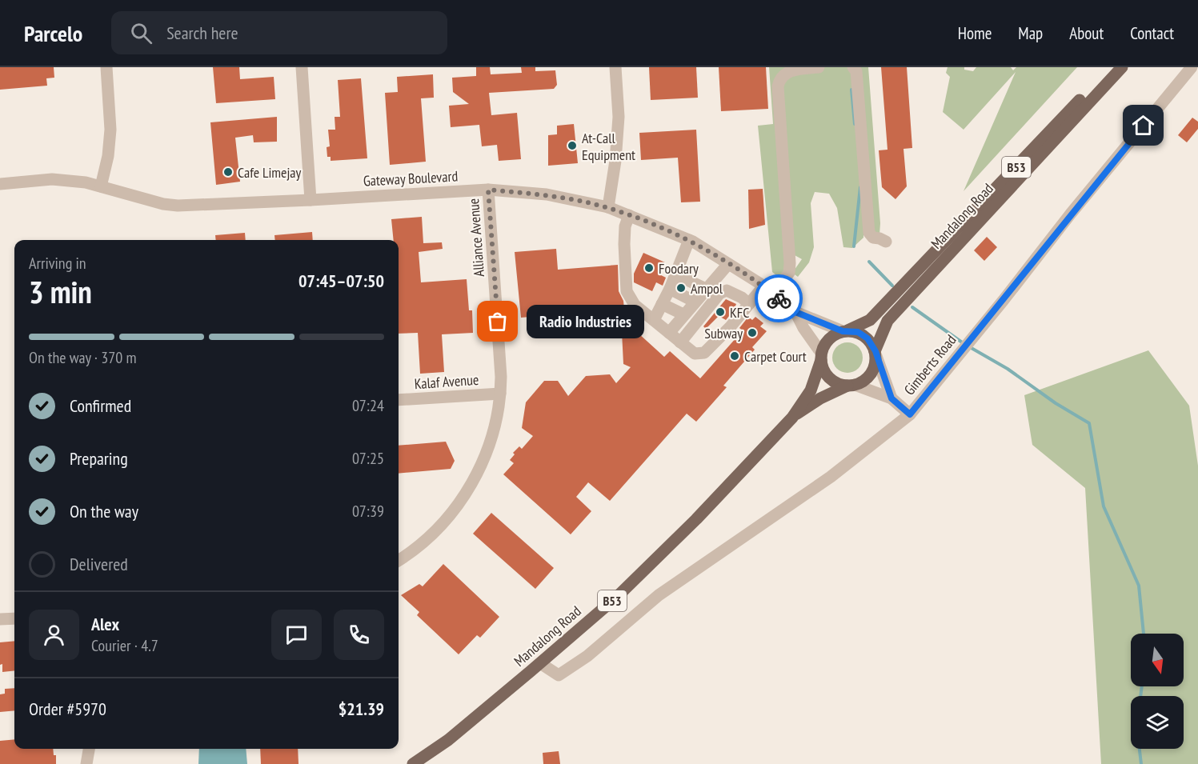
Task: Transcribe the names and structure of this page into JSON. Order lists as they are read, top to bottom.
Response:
{
  "streets": {
    "main road": ["B53", "Mandalong Road"],
    "street": [
      "Gateway Boulevard",
      "Alliance Avenue",
      "Gimberts Road",
      "Kalaf Avenue"
    ]
  },
  "crossings": [
    ["B53", "Gateway Boulevard"],
    ["B53", "Mandalong Road"],
    ["B53", "Gimberts Road"],
    ["Gateway Boulevard", "Mandalong Road"],
    ["Gateway Boulevard", "Alliance Avenue"],
    ["Gateway Boulevard", "Gimberts Road"],
    ["Mandalong Road", "Gimberts Road"],
    ["Alliance Avenue", "Kalaf Avenue"]
  ],
  "places": [
    "At-Call Equipment",
    "Cafe Limejay",
    "Foodary",
    "Ampol",
    "KFC",
    "Radio Industries",
    "Subway",
    "Carpet Court"
  ],
  "north": "bottom",
  "page": {
    "header": "Parcelo",
    "search": "Search here",
    "nav": [
      "Home",
      "Map",
      "About",
      "Contact"
    ],
    "heading": ["3 min", "Arriving in", "07:45–07:50"],
    "panel": [
      "Alex",
      "Courier · 4.7",
      "Order #5970",
      "$21.39"
    ],
    "bubble": "Radio Industries",
    "bar": "On the way · 370 m",
    "list": [
      ["Confirmed", "07:24"],
      ["Preparing", "07:25"],
      ["On the way", "07:39"],
      "Delivered"
    ]
  }
}
